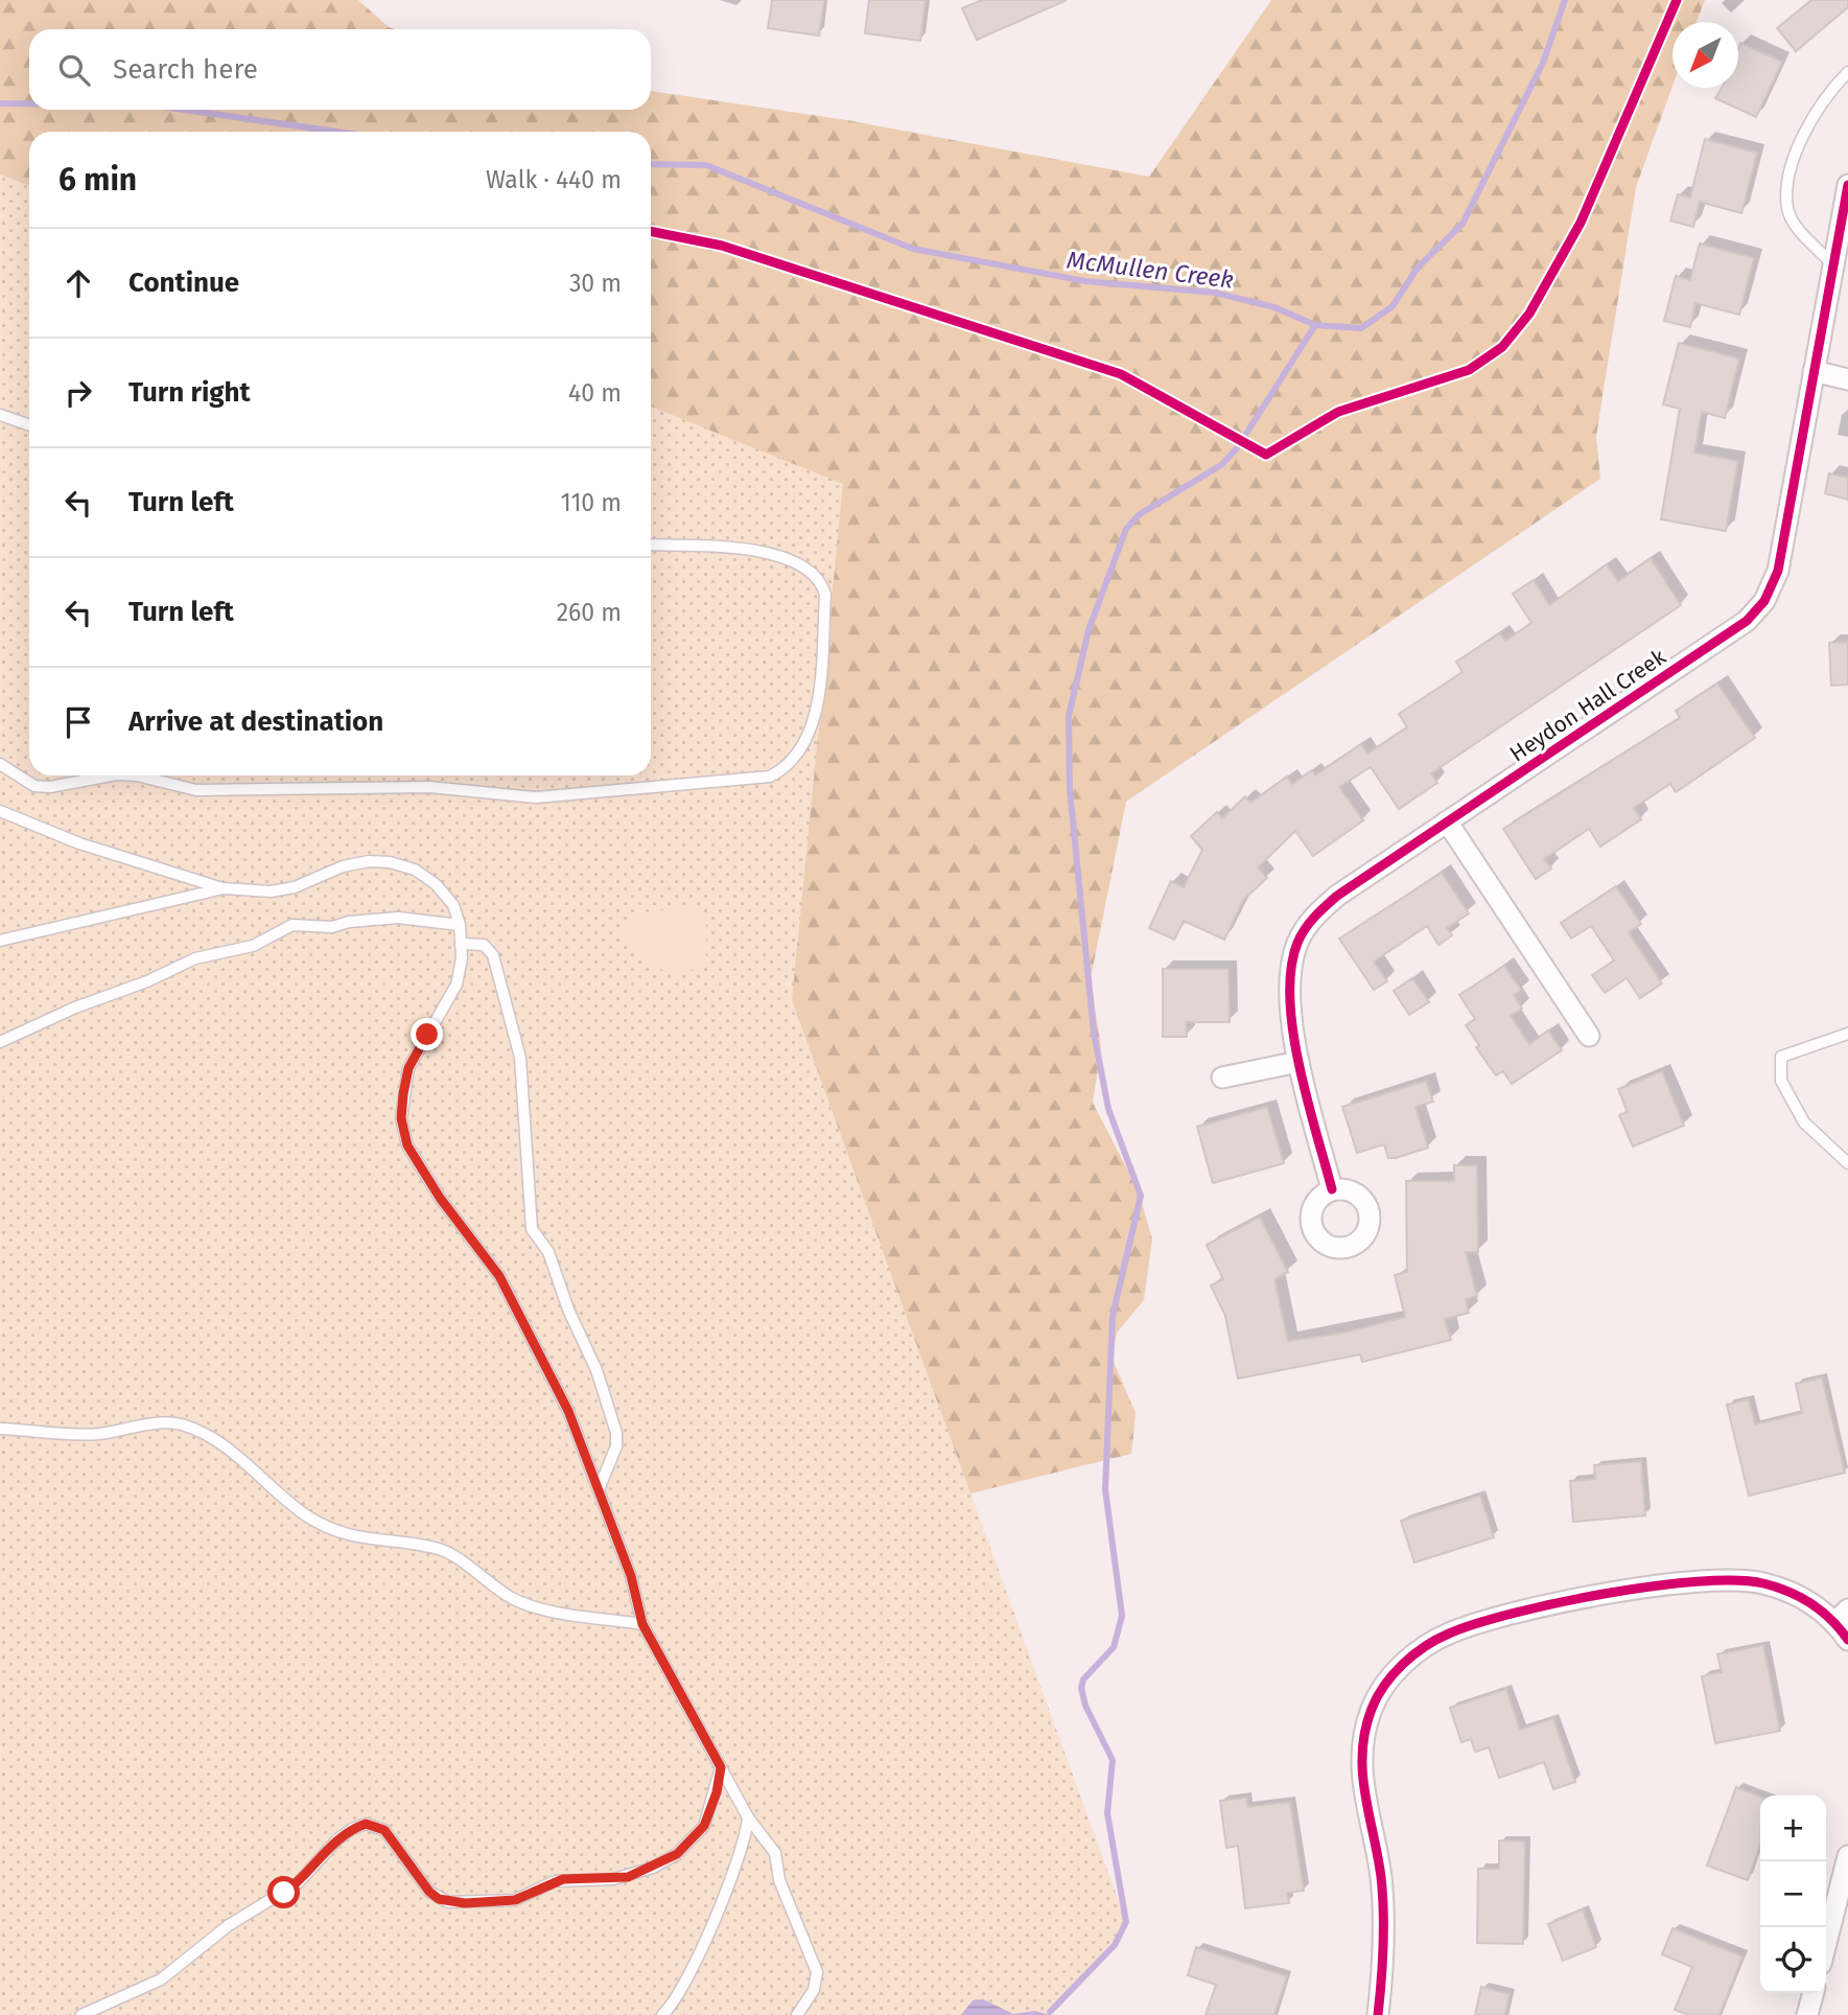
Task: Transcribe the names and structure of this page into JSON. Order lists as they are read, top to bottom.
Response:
{
  "streets": {
    "street": ["Heydon Hall Creek"]
  },
  "water": ["McMullen Creek"],
  "north": "bottom left",
  "page": {
    "search": "Search here",
    "heading": ["6 min", "Walk · 440 m"],
    "list": [
      ["Continue", "30 m"],
      ["Turn right", "40 m"],
      ["Turn left", "110 m"],
      ["Turn left", "260 m"],
      "Arrive at destination"
    ],
    "map_buttons": ["+", "−"]
  }
}
